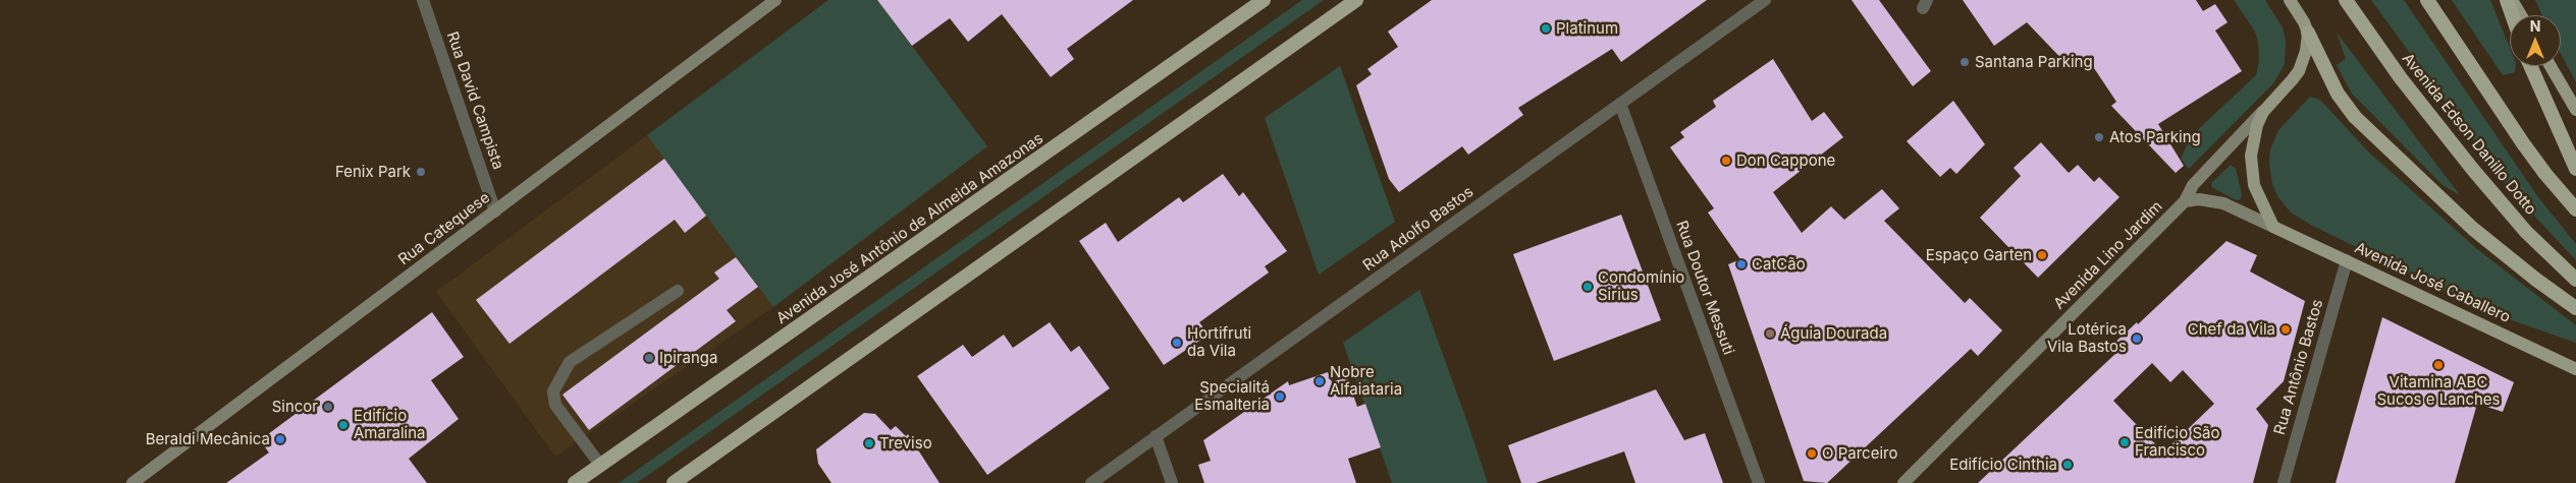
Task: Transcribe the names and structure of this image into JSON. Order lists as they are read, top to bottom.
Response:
{
  "streets": {
    "highway": ["Avenida Edson Danillo Dotto", "Avenida José Antônio de Almeida Amazonas"],
    "main road": ["Rua Catequese", "Avenida Lino Jardim", "Avenida José Caballero"],
    "street": [
      "Rua David Campista",
      "Rua Adolfo Bastos",
      "Rua Doutor Messuti",
      "Rua Antônio Bastos"
    ]
  },
  "crossings": [
    ["Rua David Campista", "Rua Catequese"],
    ["Rua Adolfo Bastos", "Rua Doutor Messuti"],
    ["Avenida Lino Jardim", "Avenida José Caballero"],
    ["Avenida José Caballero", "Rua Antônio Bastos"]
  ],
  "places": [
    "Platinum",
    "Santana Parking",
    "Atos Parking",
    "Don Cappone",
    "Fenix Park",
    "Espaço Garten",
    "CatCão",
    "Condomínio Sirius",
    "Chef da Vila",
    "Águia Dourada",
    "Lotérica Vila Bastos",
    "Hortifruti da Vila",
    "Ipiranga",
    "Vitamina ABC Sucos e Lanches",
    "Nobre Alfaiataria",
    "Specialitá Esmalteria",
    "Sincor",
    "Edifício Amaralina",
    "Beraldi Mecânica",
    "Edifício São Francisco",
    "Treviso",
    "O Parceiro",
    "Edifício Cinthia"
  ],
  "north": "top"
}
